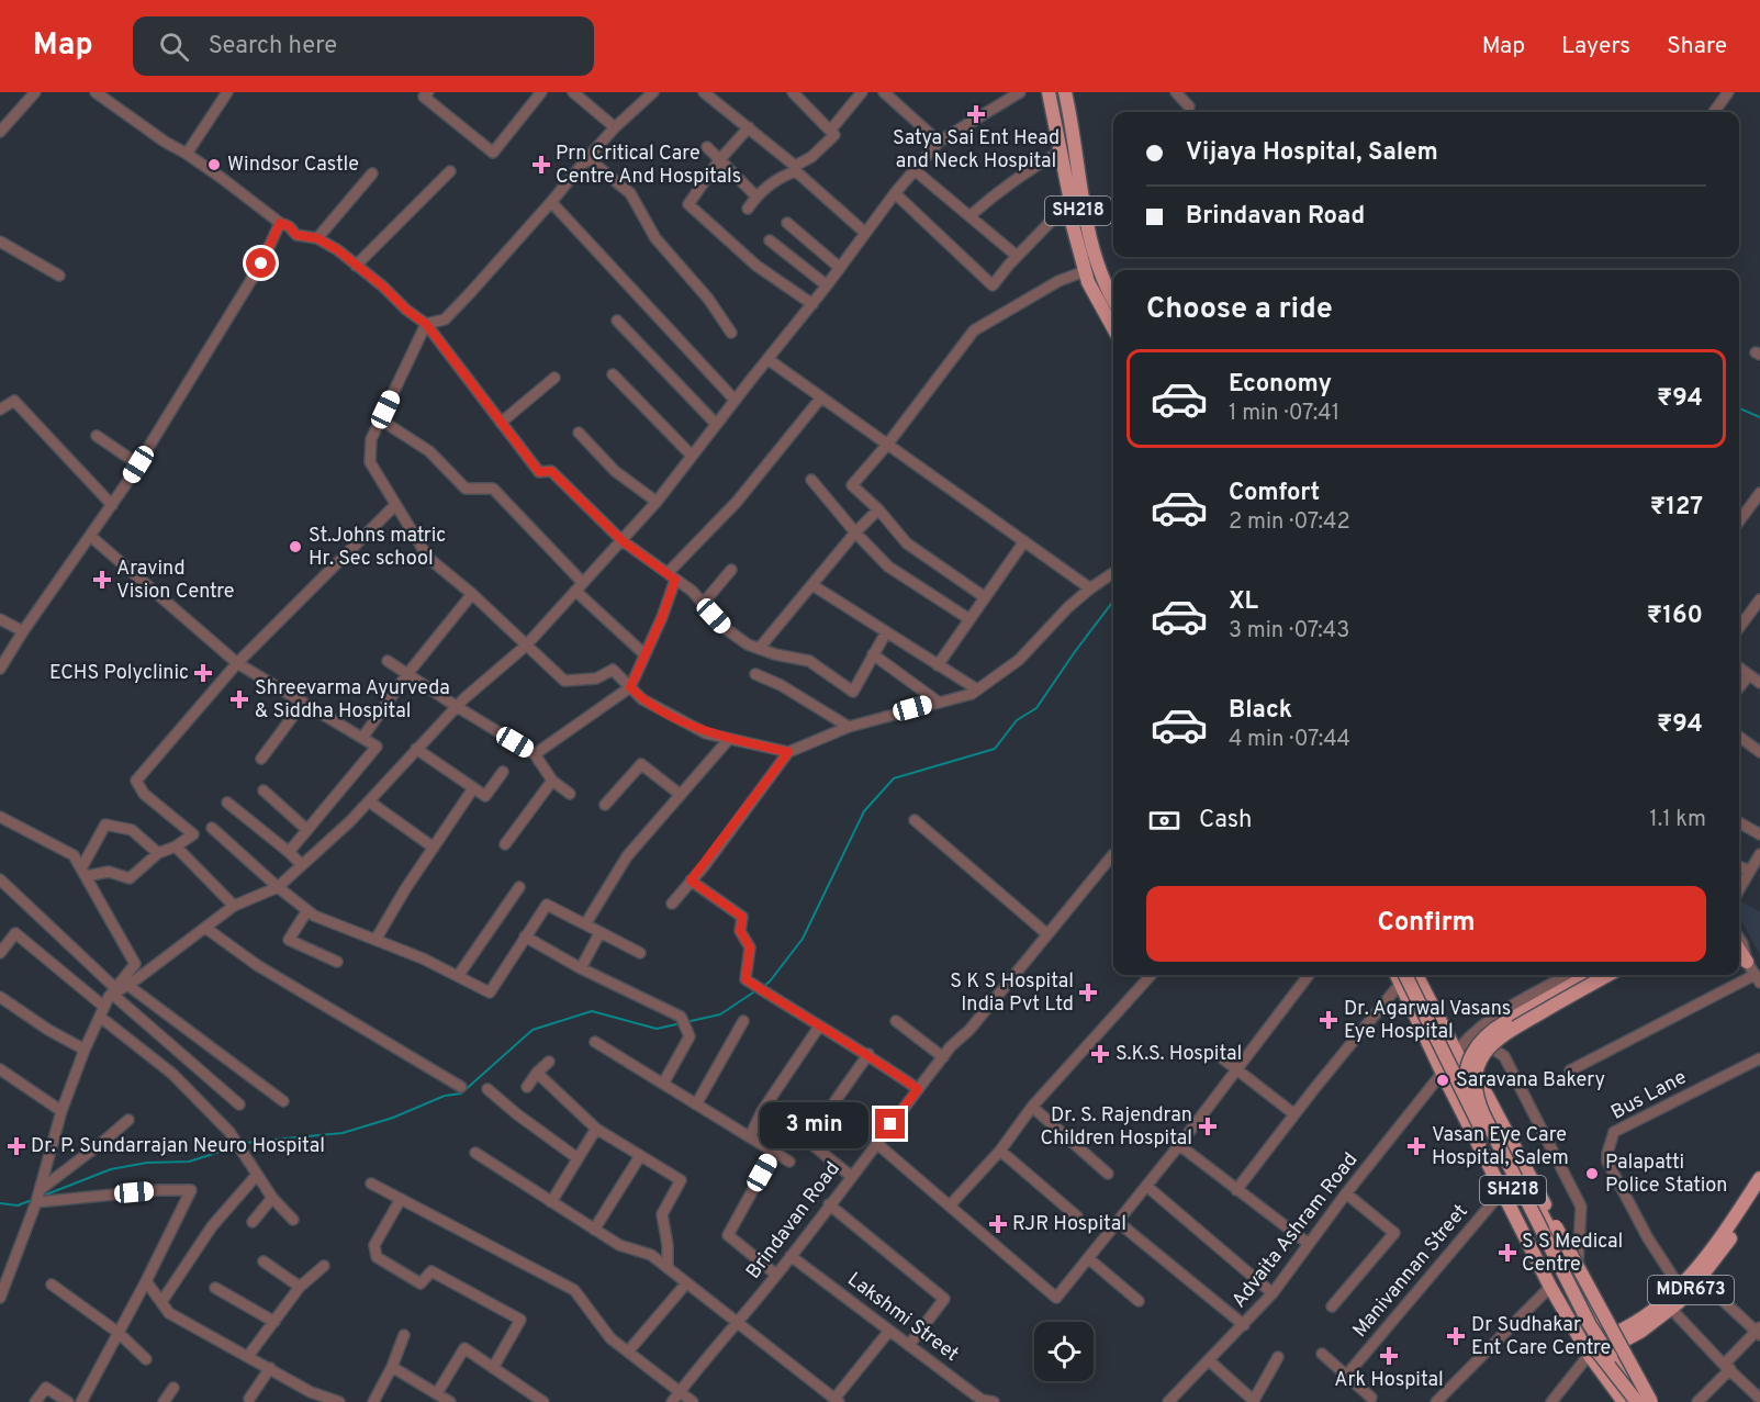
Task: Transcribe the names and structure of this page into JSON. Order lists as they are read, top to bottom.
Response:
{
  "streets": {
    "main road": ["SH218", "MDR673"],
    "street": [
      "Bus Lane",
      "Brindavan Road",
      "Advaita Ashram Road",
      "Manivannan Street",
      "Lakshmi Street"
    ]
  },
  "crossings": [
    ["SH218", "Advaita Ashram Road"],
    ["Bus Lane", "MDR673"],
    ["Brindavan Road", "Lakshmi Street"]
  ],
  "places": {
    "health": [
      "Satya Sai Ent Head and Neck Hospital",
      "Prn Critical Care Centre And Hospitals",
      "Aravind Vision Centre",
      "ECHS Polyclinic",
      "Shreevarma Ayurveda & Siddha Hospital",
      "S K S Hospital India Pvt Ltd",
      "Dr. Agarwal Vasans Eye Hospital",
      "S.K.S. Hospital",
      "Dr. S. Rajendran Children Hospital",
      "Dr. P. Sundarrajan Neuro Hospital",
      "Vasan Eye Care Hospital, Salem",
      "RJR Hospital",
      "S S Medical Centre",
      "Dr Sudhakar Ent Care Centre",
      "Ark Hospital"
    ],
    "other": [
      "Windsor Castle",
      "St.Johns matric Hr. Sec school",
      "Saravana Bakery",
      "Palapatti Police Station"
    ]
  },
  "page": {
    "header": "Map",
    "search": "Search here",
    "nav": ["Map", "Layers", "Share"],
    "banner": ["Vijaya Hospital, Salem", "Brindavan Road"],
    "heading": "Choose a ride",
    "list": [
      {
        "name": "Economy",
        "note": "1 min · 07:41",
        "value": "₹94"
      },
      {
        "name": "Comfort",
        "note": "2 min · 07:42",
        "value": "₹127"
      },
      {
        "name": "XL",
        "note": "3 min · 07:43",
        "value": "₹160"
      },
      {
        "name": "Black",
        "note": "4 min · 07:44",
        "value": "₹94"
      }
    ],
    "pay": ["Cash", "1.1 km"],
    "buttons": "Confirm",
    "bubble": "3 min"
  }
}
